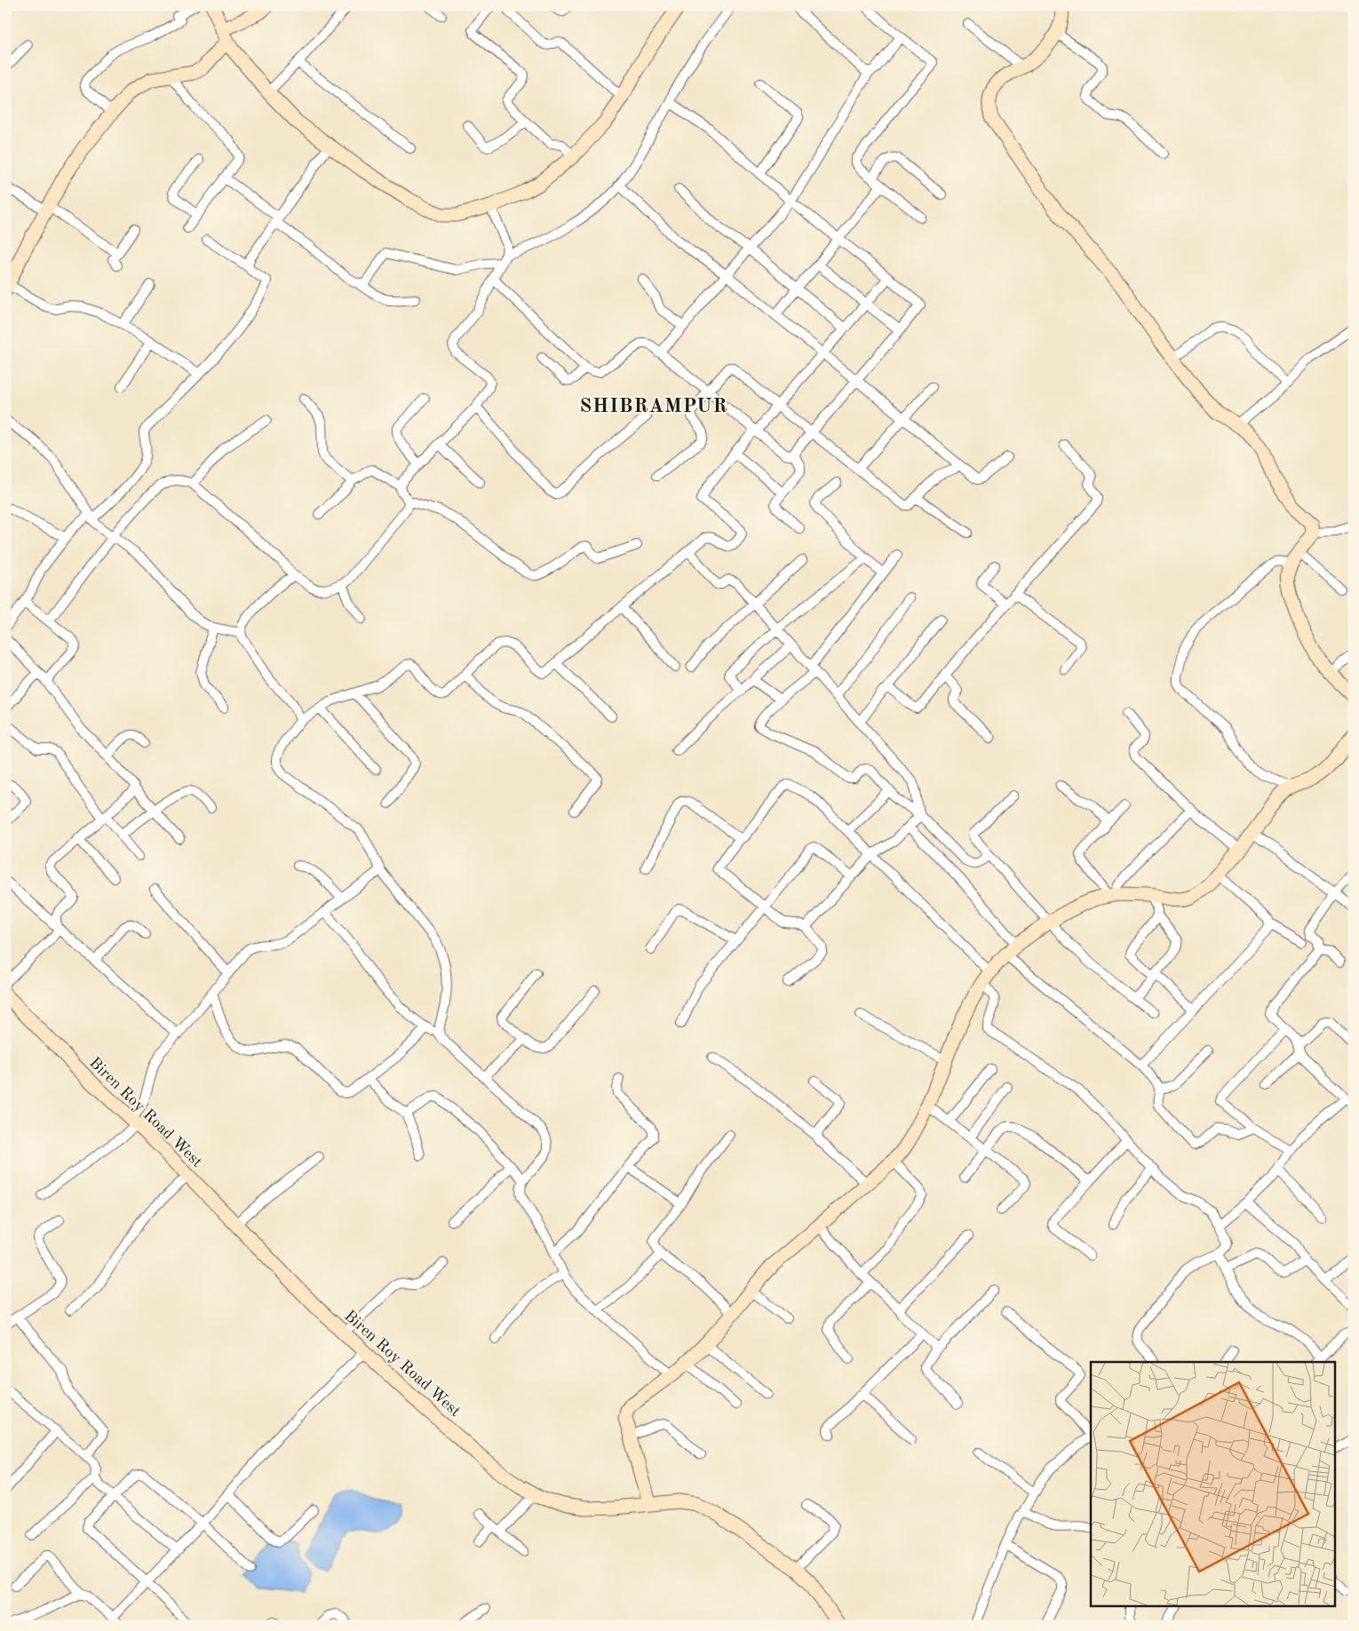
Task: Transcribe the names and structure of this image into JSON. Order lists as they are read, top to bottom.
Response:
{
  "streets": {
    "street": ["Biren Roy Road West"]
  },
  "districts": ["SHIBRAMPUR"]
}
